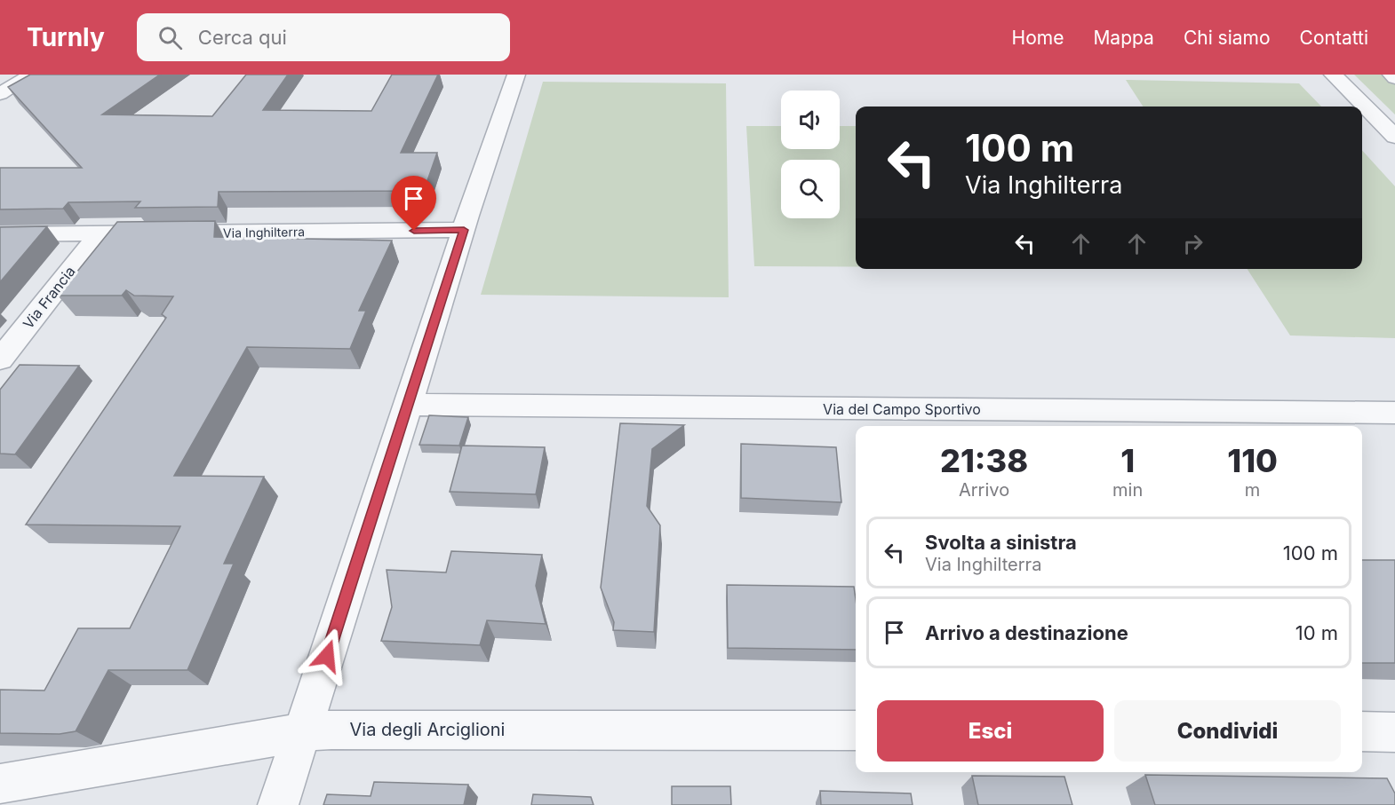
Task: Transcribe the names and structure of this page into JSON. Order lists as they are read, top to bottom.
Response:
{
  "streets": {
    "street": [
      "Via Inghilterra",
      "Via Francia",
      "Via del Campo Sportivo",
      "Via degli Arciglioni"
    ]
  },
  "crossings": [
    ["Via Inghilterra", "Via Francia"]
  ],
  "page": {
    "header": "Turnly",
    "search": "Cerca qui",
    "nav": [
      "Home",
      "Mappa",
      "Chi siamo",
      "Contatti"
    ],
    "turn": ["100 m", "Via Inghilterra"],
    "eta": [
      "21:38",
      "Arrivo",
      "1",
      "min",
      "110",
      "m"
    ],
    "list": [
      {
        "name": "Svolta a sinistra",
        "note": "Via Inghilterra",
        "value": "100 m"
      },
      {
        "name": "Arrivo a destinazione",
        "value": "10 m"
      }
    ],
    "buttons": ["Esci", "Condividi"]
  }
}
